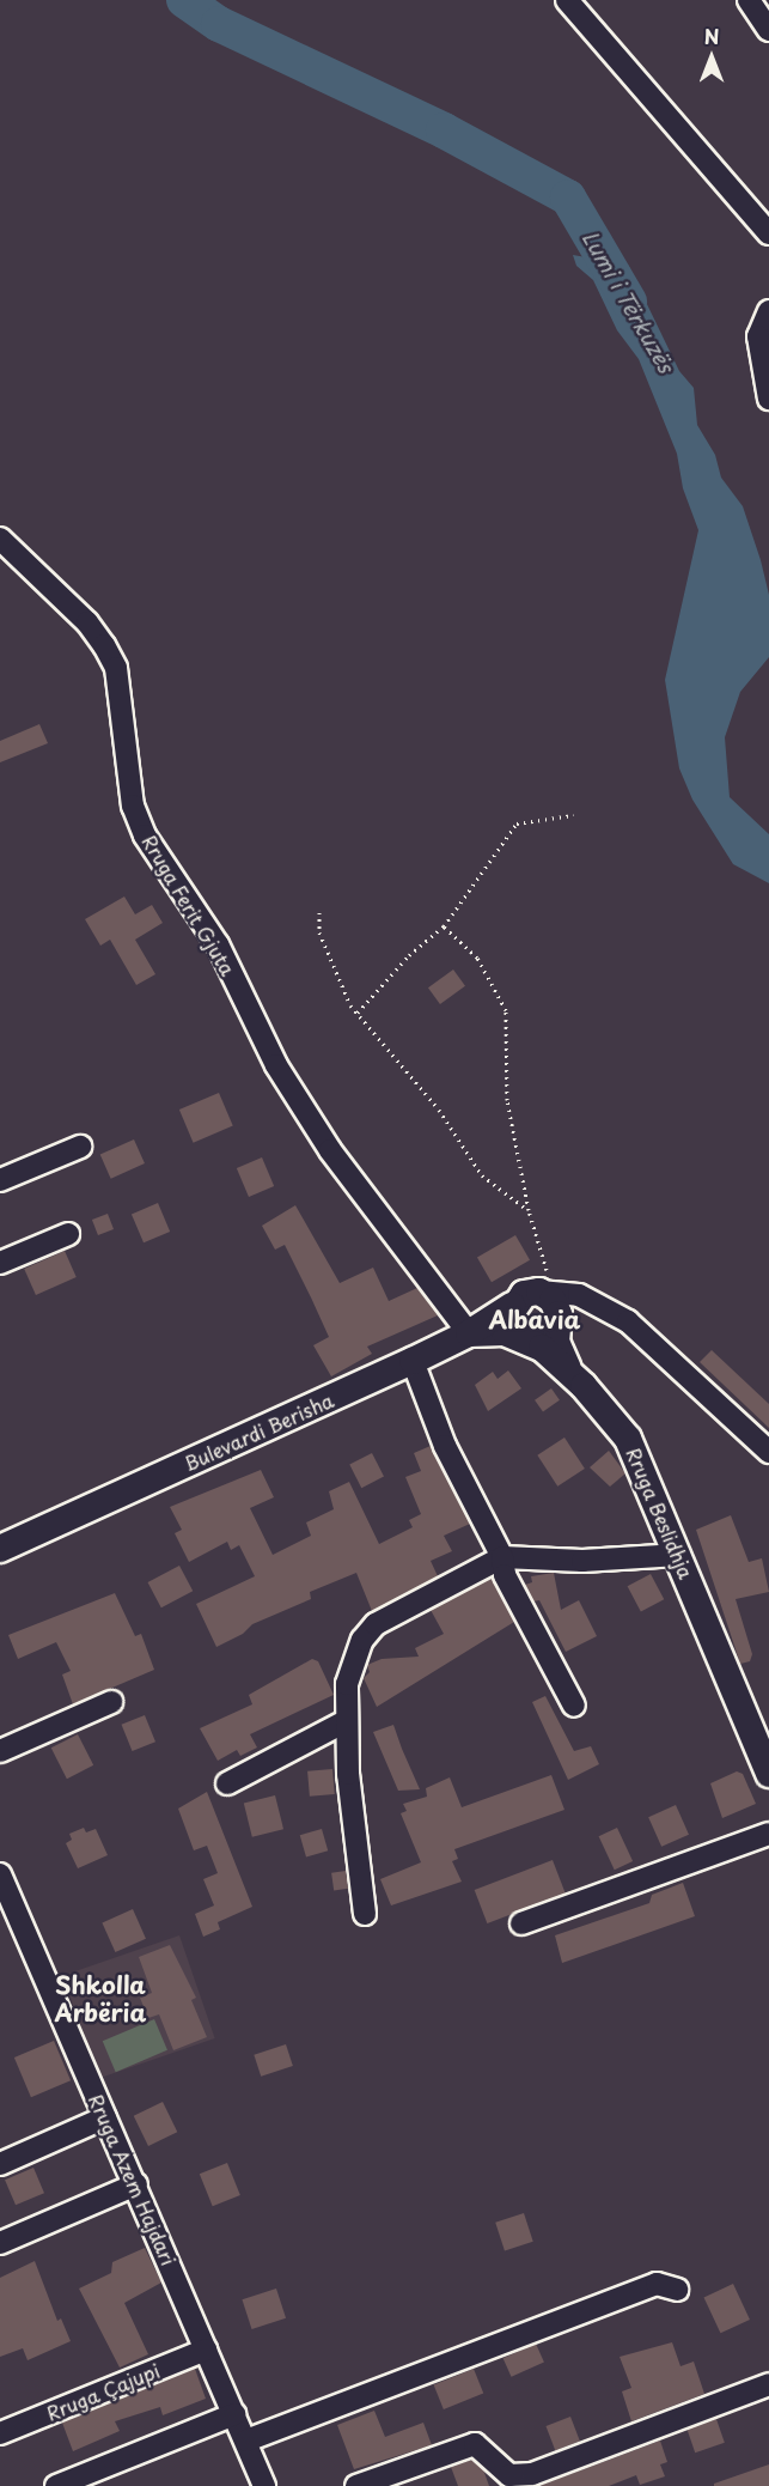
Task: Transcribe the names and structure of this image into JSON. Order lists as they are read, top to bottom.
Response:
{
  "streets": {
    "main road": ["Bulevardi Berisha", "Rruga Beslidhja"],
    "street": ["Rruga Ferit Gjuta", "Rruga Azem Hajdari", "Rruga Çajupi"]
  },
  "crossings": [
    ["Rruga Ferit Gjuta", "Bulevardi Berisha"],
    ["Rruga Ferit Gjuta", "Rruga Beslidhja"],
    ["Bulevardi Berisha", "Rruga Beslidhja"],
    ["Rruga Azem Hajdari", "Rruga Çajupi"]
  ],
  "districts": ["Albavia", "Shkolla Arbëria"],
  "water": ["Lumi i Tërkuzës"],
  "north": "top"
}
